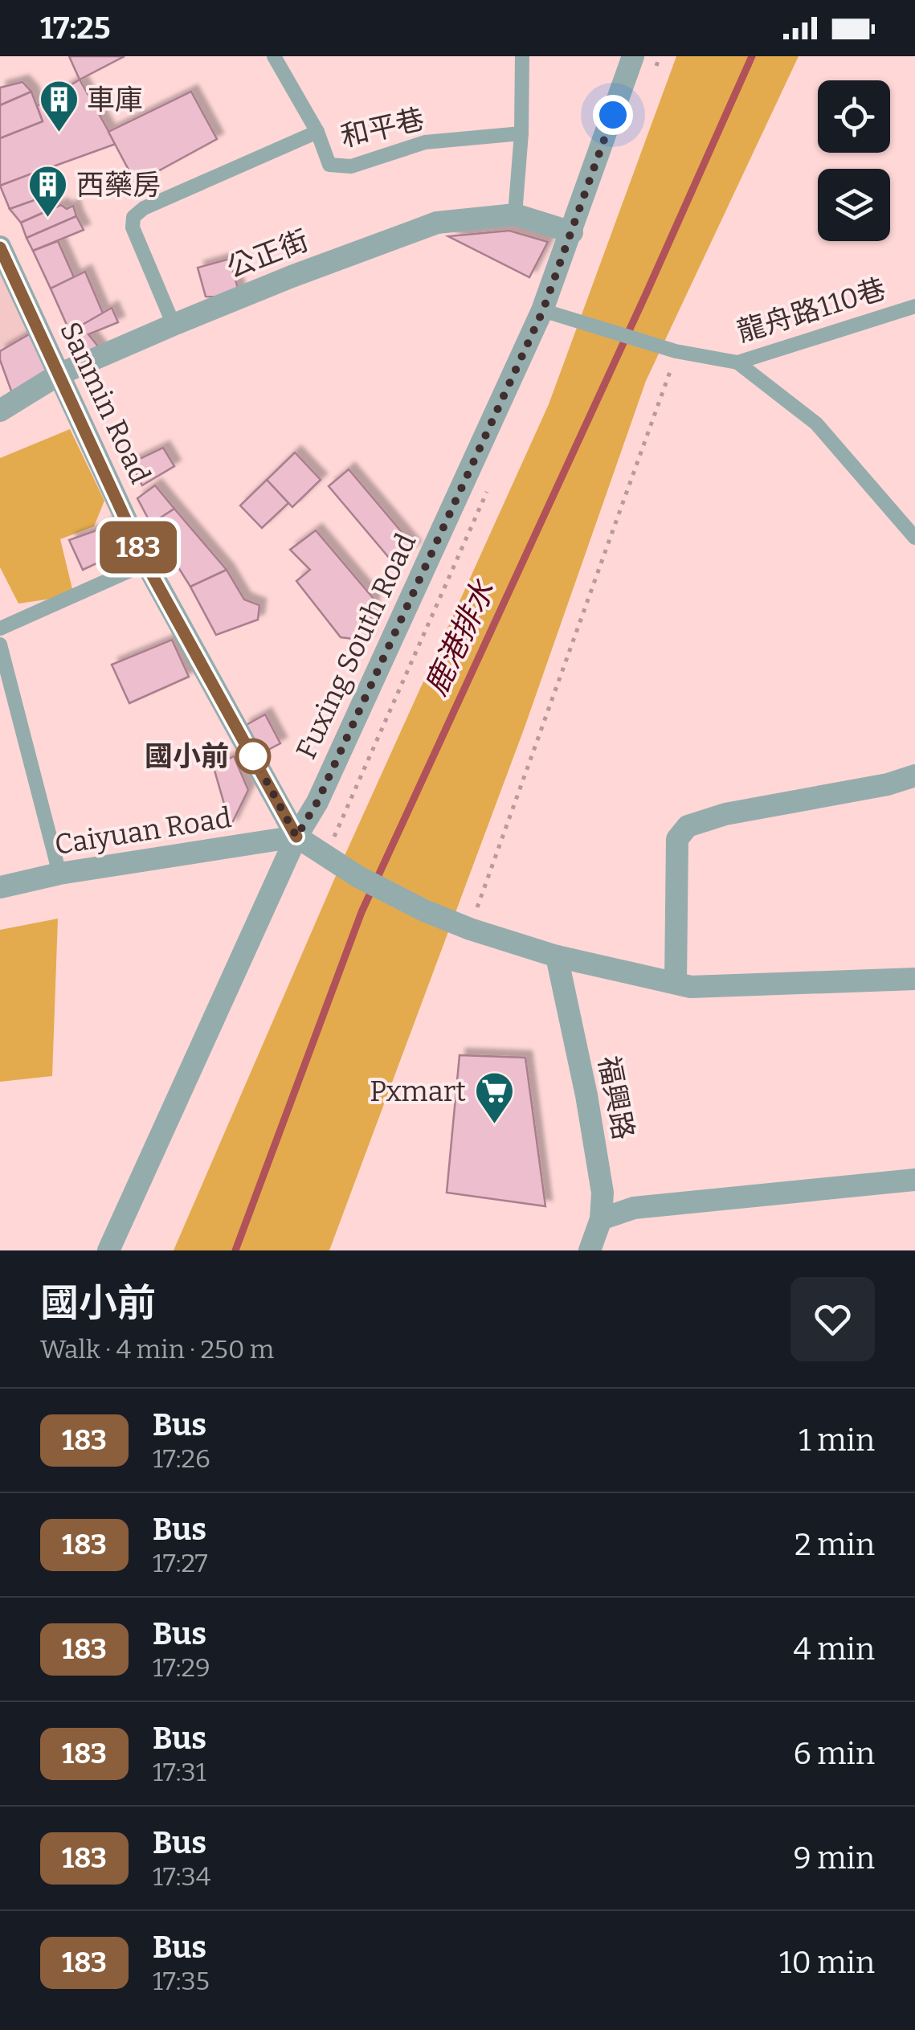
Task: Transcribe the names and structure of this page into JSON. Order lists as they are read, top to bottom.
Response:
{
  "streets": {
    "street": [
      "公正街",
      "Sanmin Road",
      "Fuxing South Road",
      "Caiyuan Road",
      "福興路"
    ],
    "lane": ["和平巷", "龍舟路110巷"]
  },
  "crossings": [
    ["公正街", "Sanmin Road"],
    ["公正街", "Fuxing South Road"],
    ["龍舟路110巷", "Fuxing South Road"],
    ["Sanmin Road", "Fuxing South Road"],
    ["Sanmin Road", "Caiyuan Road"],
    ["Fuxing South Road", "Caiyuan Road"]
  ],
  "water": ["鹿港排水"],
  "places": {
    "building": ["車庫", "西藥房"],
    "other": ["國小前"],
    "supermarket": ["Pxmart"]
  },
  "lines": ["bus line 183"],
  "page": {
    "status": "17:25",
    "on_map": "183",
    "heading": ["國小前", "Walk · 4 min · 250 m"],
    "list": [
      {
        "mark": "183",
        "name": "Bus",
        "note": "17:26",
        "value": "1 min"
      },
      {
        "mark": "183",
        "name": "Bus",
        "note": "17:27",
        "value": "2 min"
      },
      {
        "mark": "183",
        "name": "Bus",
        "note": "17:29",
        "value": "4 min"
      },
      {
        "mark": "183",
        "name": "Bus",
        "note": "17:31",
        "value": "6 min"
      },
      {
        "mark": "183",
        "name": "Bus",
        "note": "17:34",
        "value": "9 min"
      },
      {
        "mark": "183",
        "name": "Bus",
        "note": "17:35",
        "value": "10 min"
      }
    ]
  }
}
